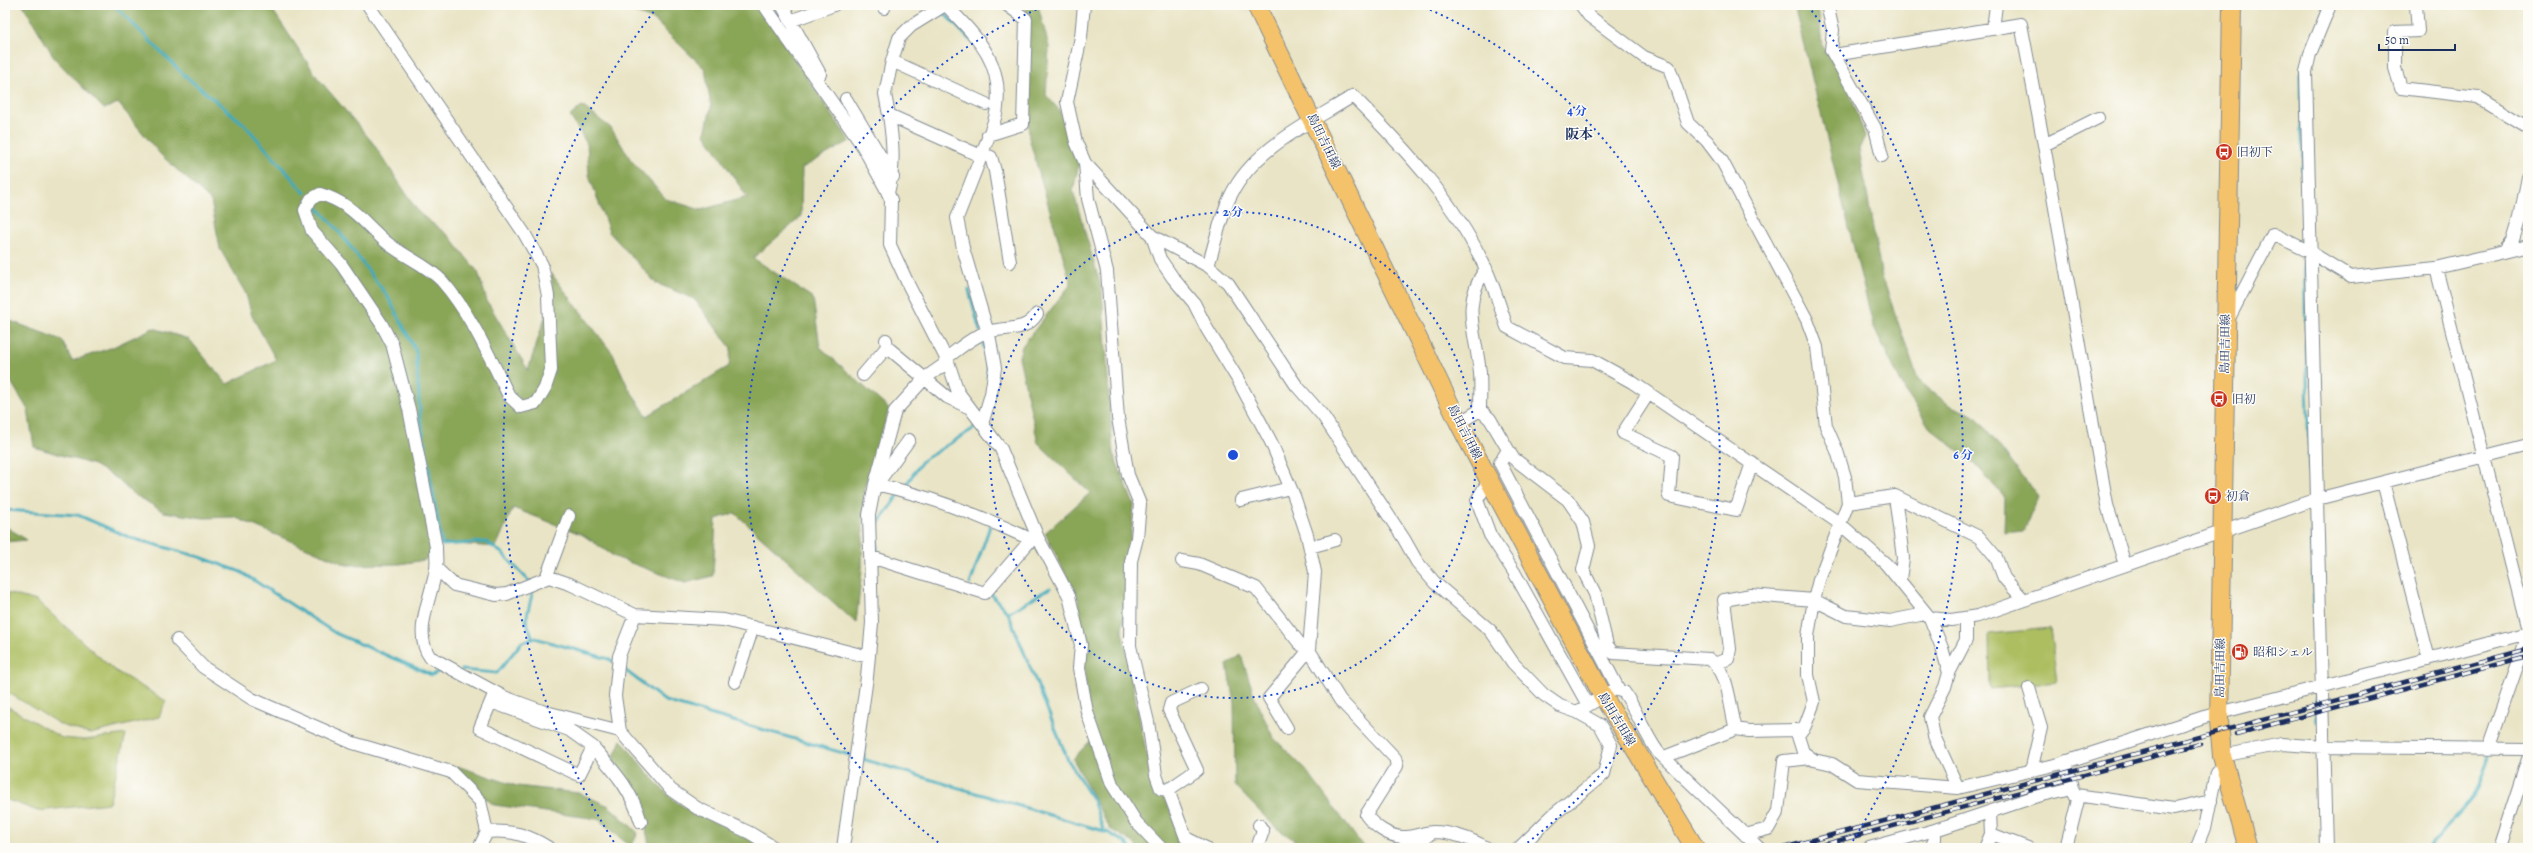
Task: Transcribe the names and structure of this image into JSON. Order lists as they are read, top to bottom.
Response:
{
  "streets": {
    "main road": ["島田吉田線"]
  },
  "districts": ["阪本"],
  "places": {
    "bus stop": ["旧初下", "旧初", "初倉"],
    "fuel station": ["昭和シェル"]
  },
  "scale_bar": "50 m",
  "rings": ["4 分", "2 分", "6 分"]
}
